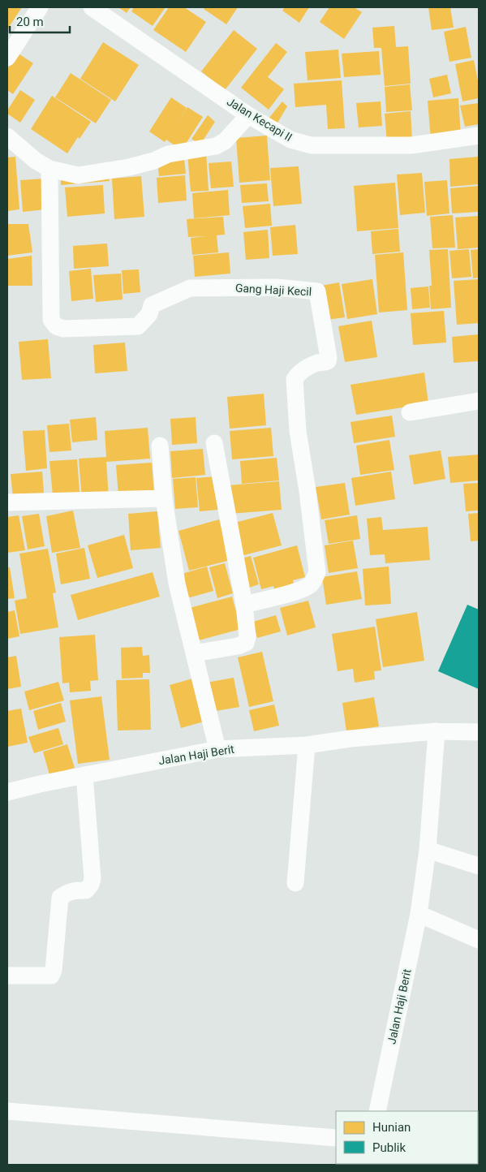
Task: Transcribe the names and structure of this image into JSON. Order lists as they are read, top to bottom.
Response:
{
  "streets": {
    "street": ["Jalan Kecapi II", "Gang Haji Kecil", "Jalan Haji Berit"]
  },
  "legend": ["Hunian", "Publik"],
  "scale_bar": "20 m"
}
